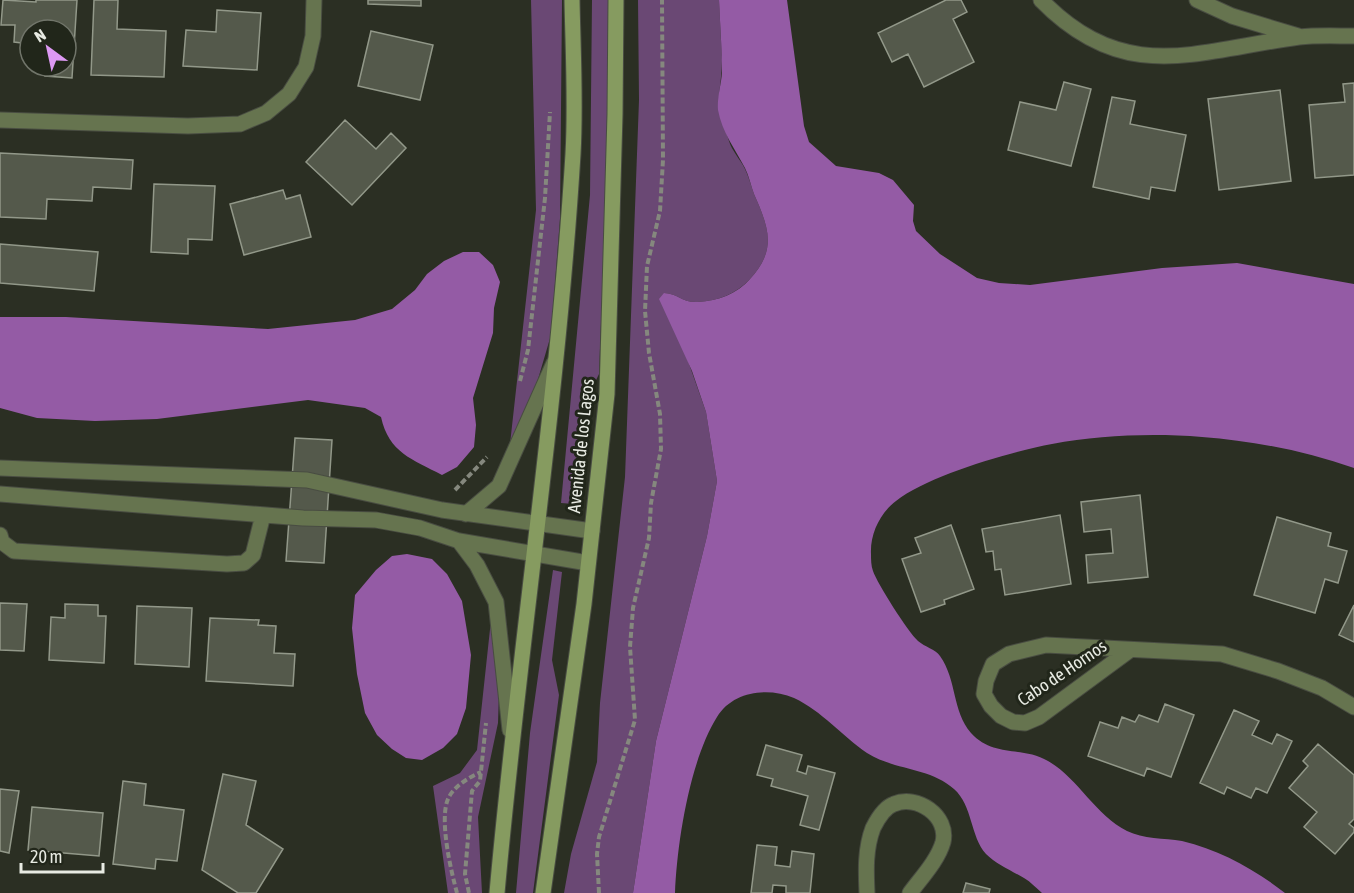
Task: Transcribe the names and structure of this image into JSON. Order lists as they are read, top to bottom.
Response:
{
  "streets": {
    "street": ["Avenida de los Lagos", "Cabo de Hornos"]
  },
  "scale_bar": "20 m",
  "north": "top left"
}
